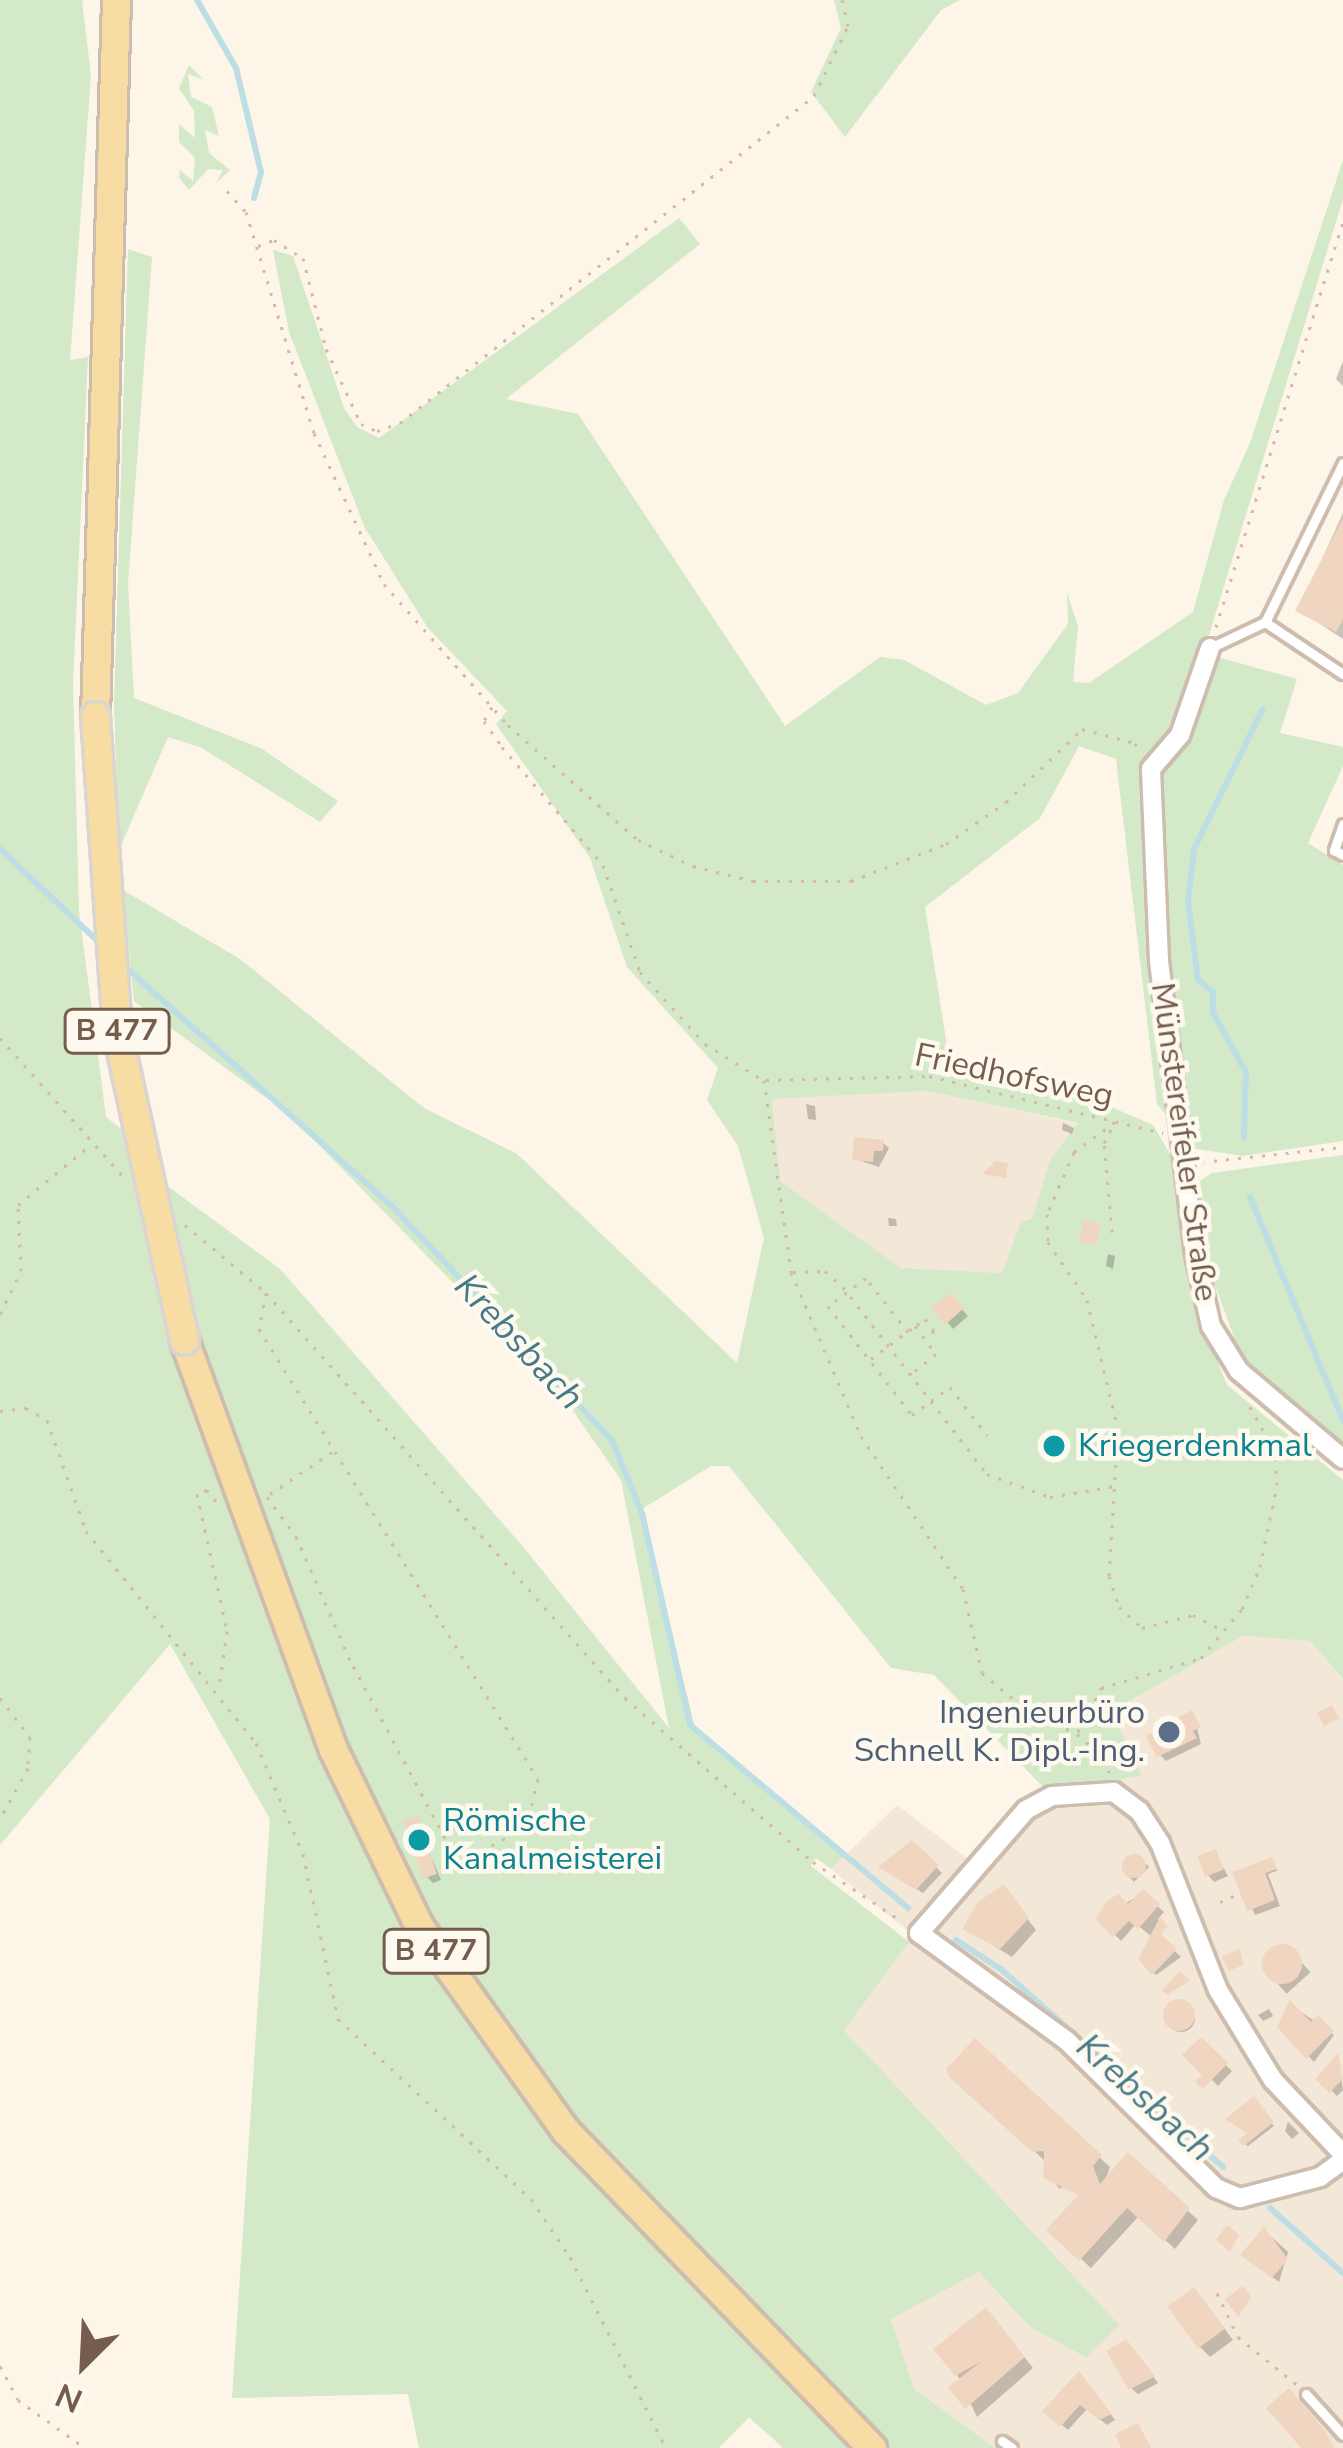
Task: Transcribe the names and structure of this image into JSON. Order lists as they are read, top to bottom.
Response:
{
  "streets": {
    "main road": ["B 477"],
    "street": ["Münstereifeler Straße"],
    "path": ["Friedhofsweg"]
  },
  "crossings": [
    ["Friedhofsweg", "Münstereifeler Straße"]
  ],
  "water": ["Krebsbach"],
  "places": ["Kriegerdenkmal", "Ingenieurbüro Schnell K. Dipl.-Ing.", "Römische Kanalmeisterei"],
  "north": "bottom left"
}
